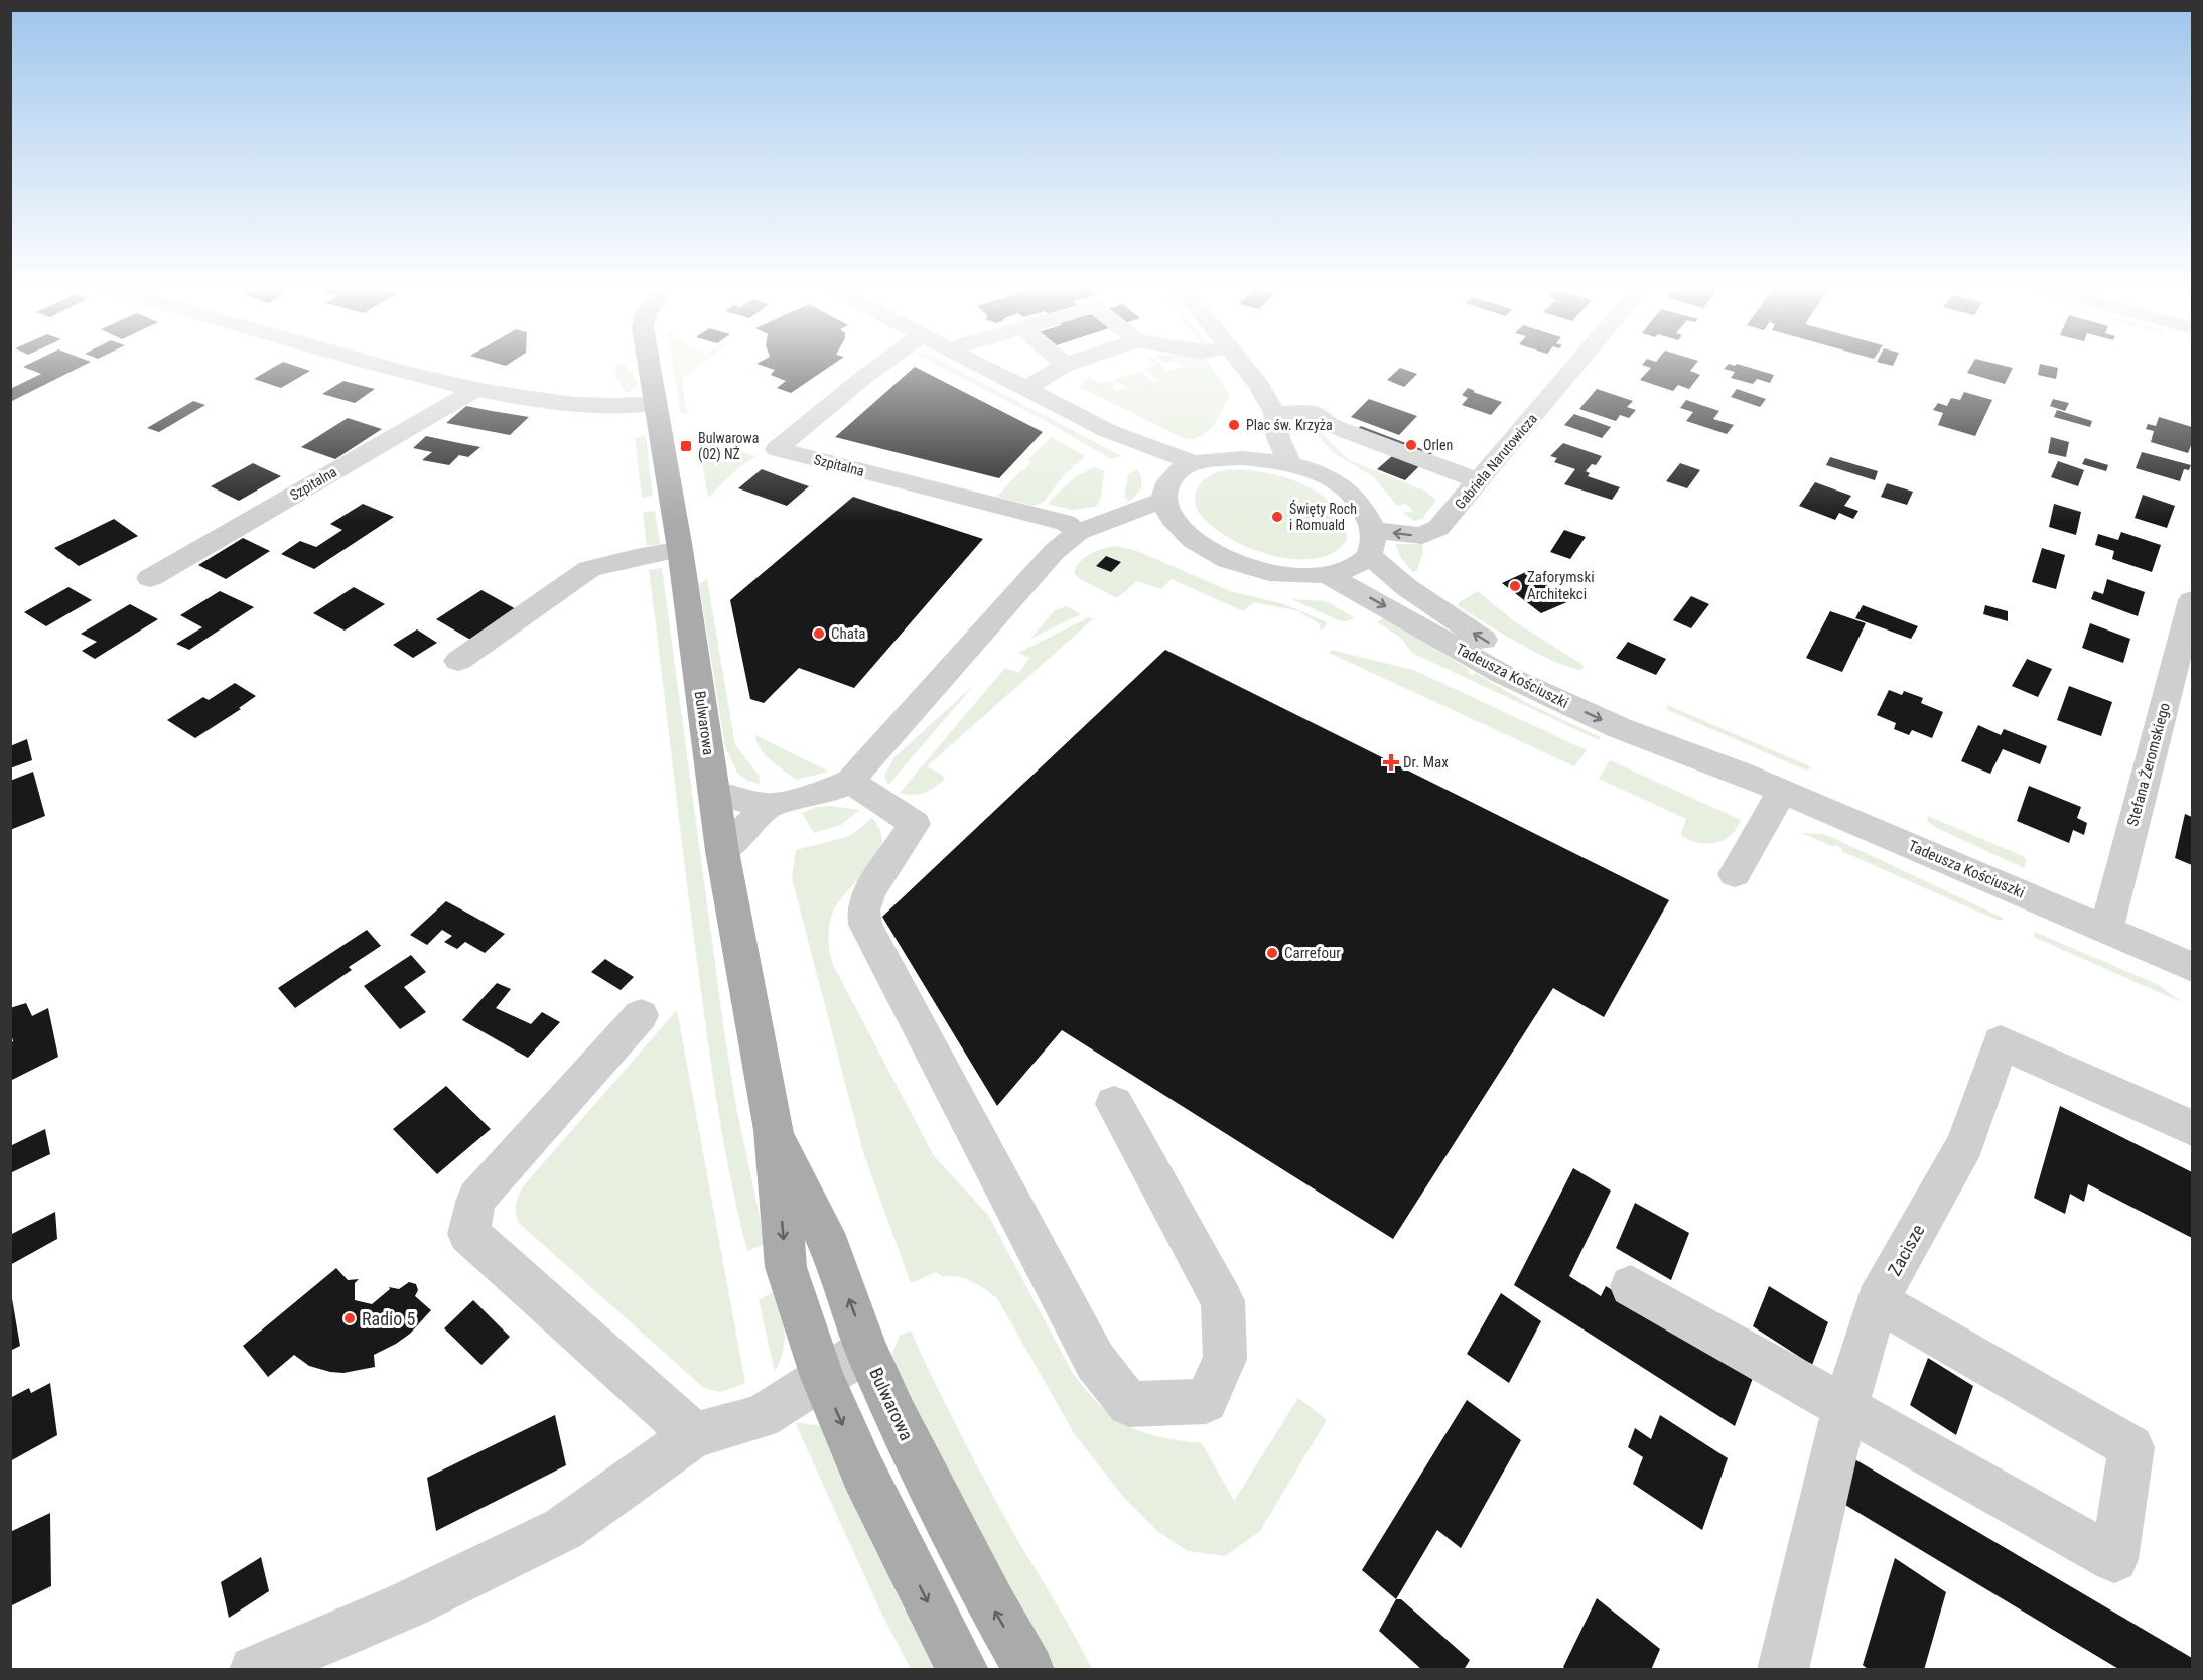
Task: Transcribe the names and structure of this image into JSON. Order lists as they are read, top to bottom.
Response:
{
  "streets": {
    "main road": ["Bulwarowa"],
    "street": [
      "Gabriela Narutowicza",
      "Szpitalna",
      "Tadeusza Kościuszki",
      "Stefana Żeromskiego",
      "Zacisze"
    ]
  },
  "crossings": [
    ["Gabriela Narutowicza", "Tadeusza Kościuszki"],
    ["Tadeusza Kościuszki", "Stefana Żeromskiego"]
  ],
  "one_way": ["Gabriela Narutowicza"],
  "places": {
    "other": [
      "Plac św. Krzyża",
      "Orlen",
      "Święty Roch i Romuald",
      "Zaforymski Architekci",
      "Chata",
      "Carrefour",
      "Radio 5"
    ],
    "transit": ["Bulwarowa (02) NŻ"],
    "health": ["Dr. Max"]
  }
}
